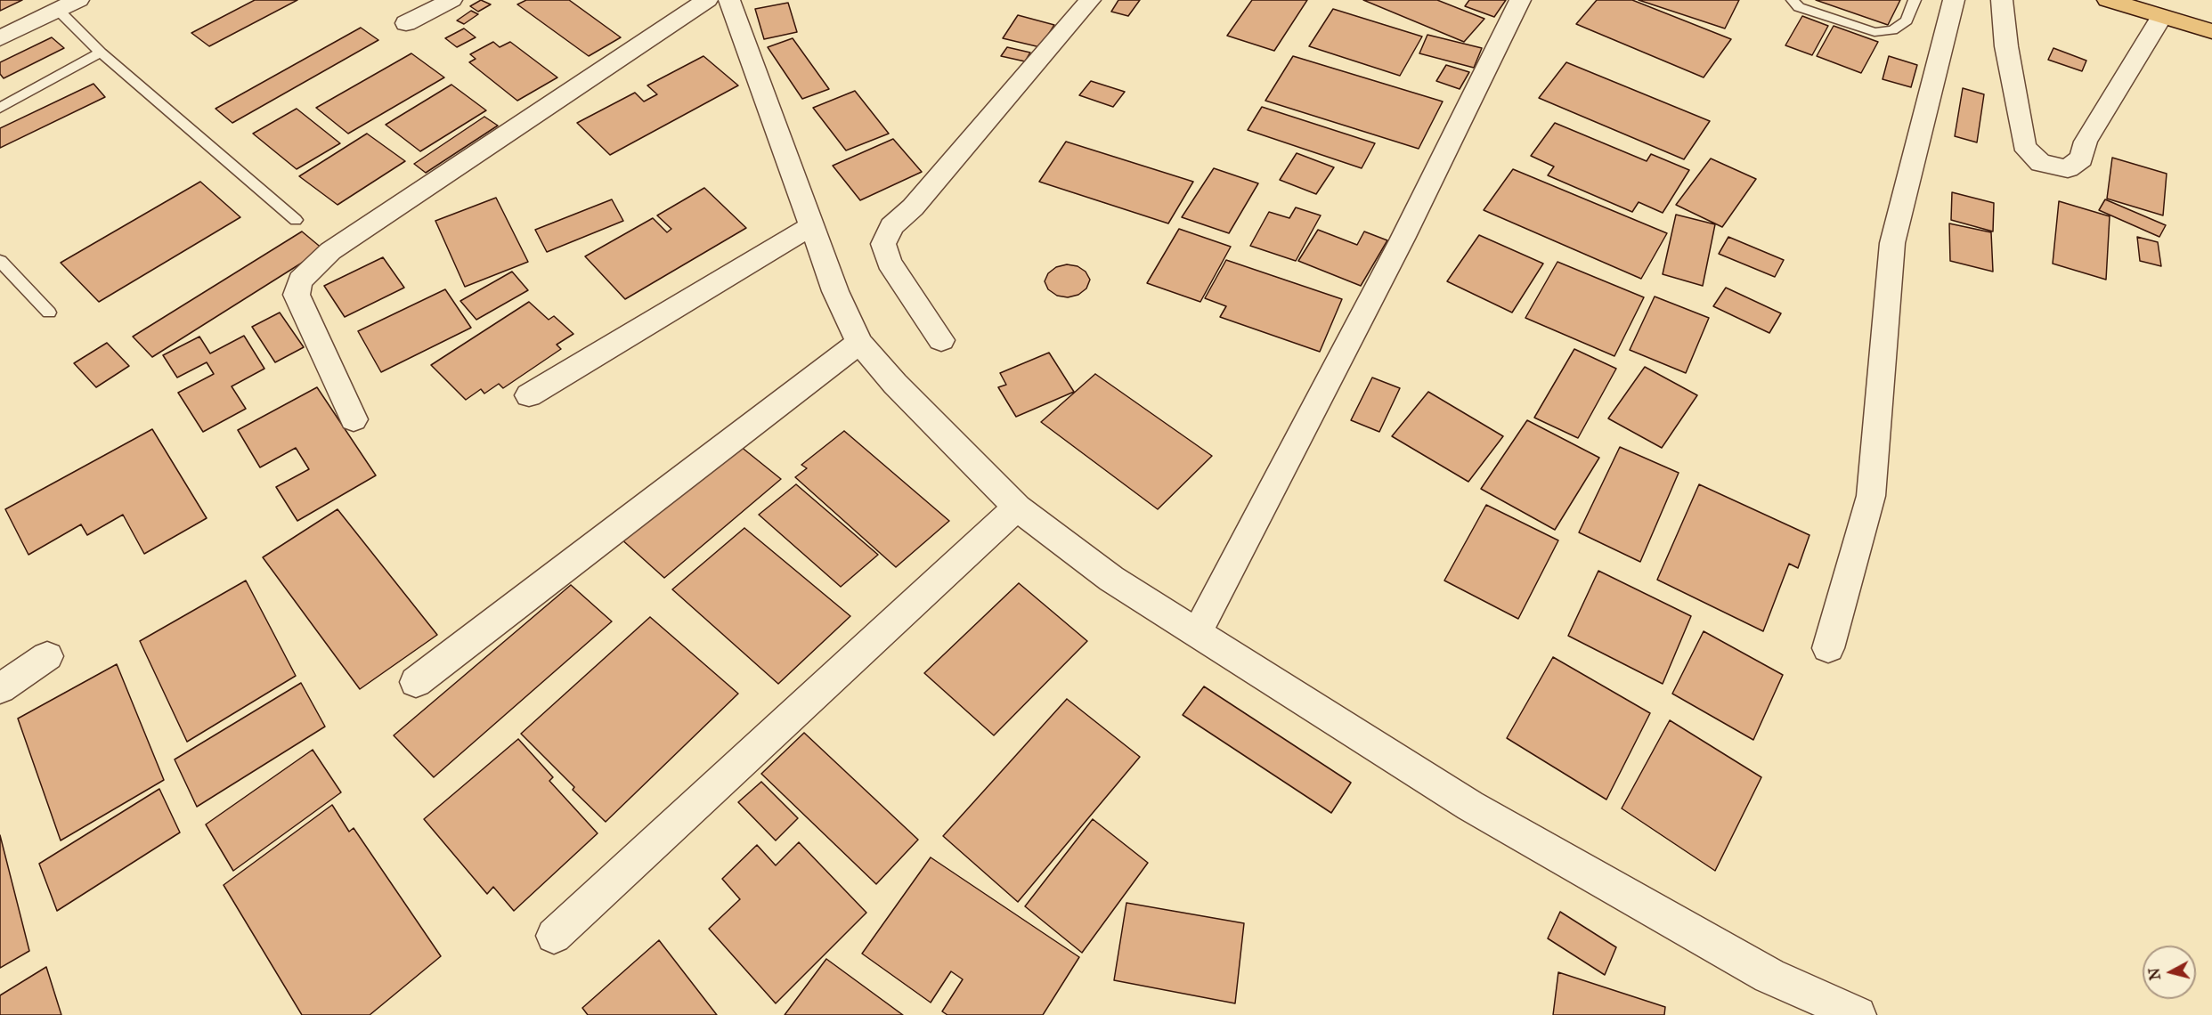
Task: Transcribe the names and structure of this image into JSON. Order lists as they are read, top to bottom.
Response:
{
  "north": "left"
}
